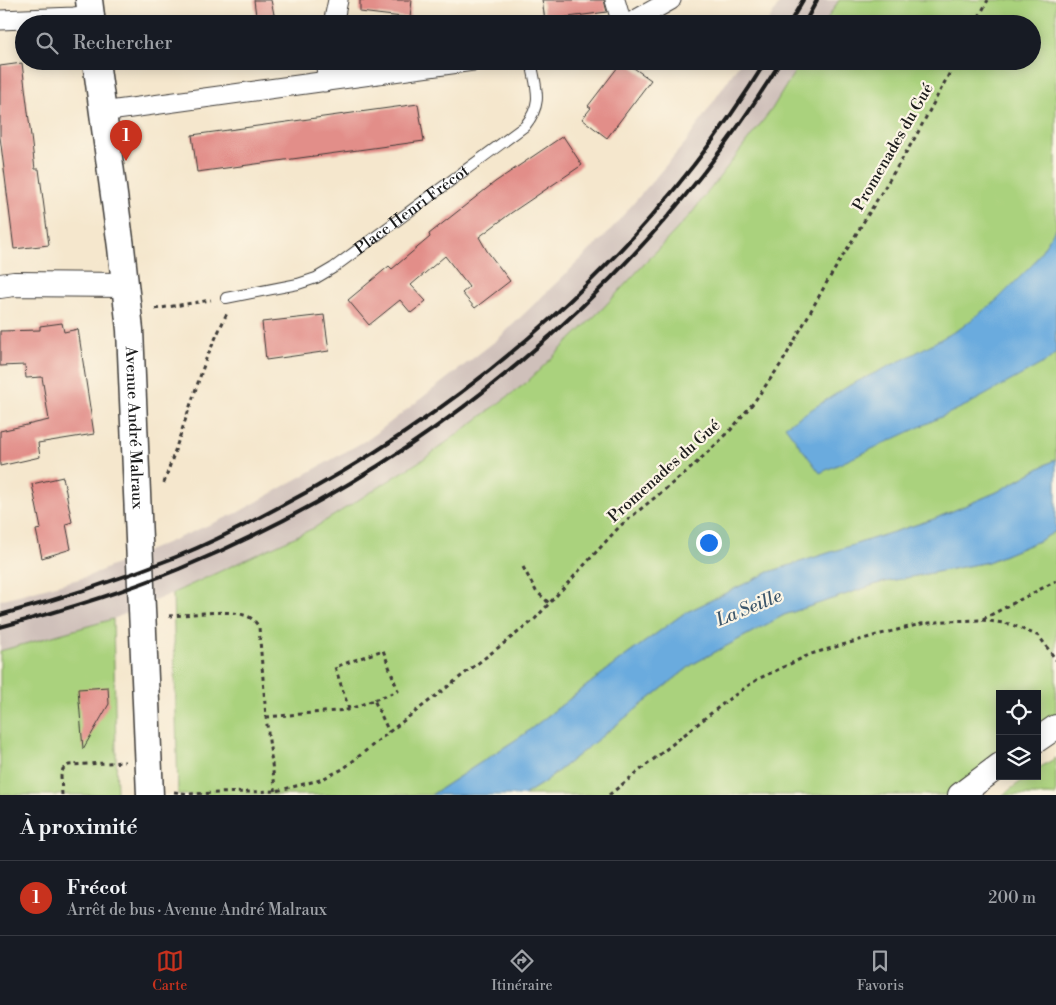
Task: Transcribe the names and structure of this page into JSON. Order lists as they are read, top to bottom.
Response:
{
  "streets": {
    "main road": ["Avenue André Malraux"],
    "lane": ["Place Henri Frécot"],
    "path": ["Promenades du Gué"]
  },
  "crossings": [
    ["Promenades du Gué", "Avenue André Malraux"]
  ],
  "water": ["La Seille"],
  "page": {
    "search": "Rechercher",
    "pins": "1",
    "heading": "À proximité",
    "list": [
      {
        "mark": "1",
        "name": "Frécot",
        "note": "Arrêt de bus · Avenue André Malraux",
        "value": "200 m"
      }
    ],
    "nav": ["Carte", "Itinéraire", "Favoris"]
  }
}
